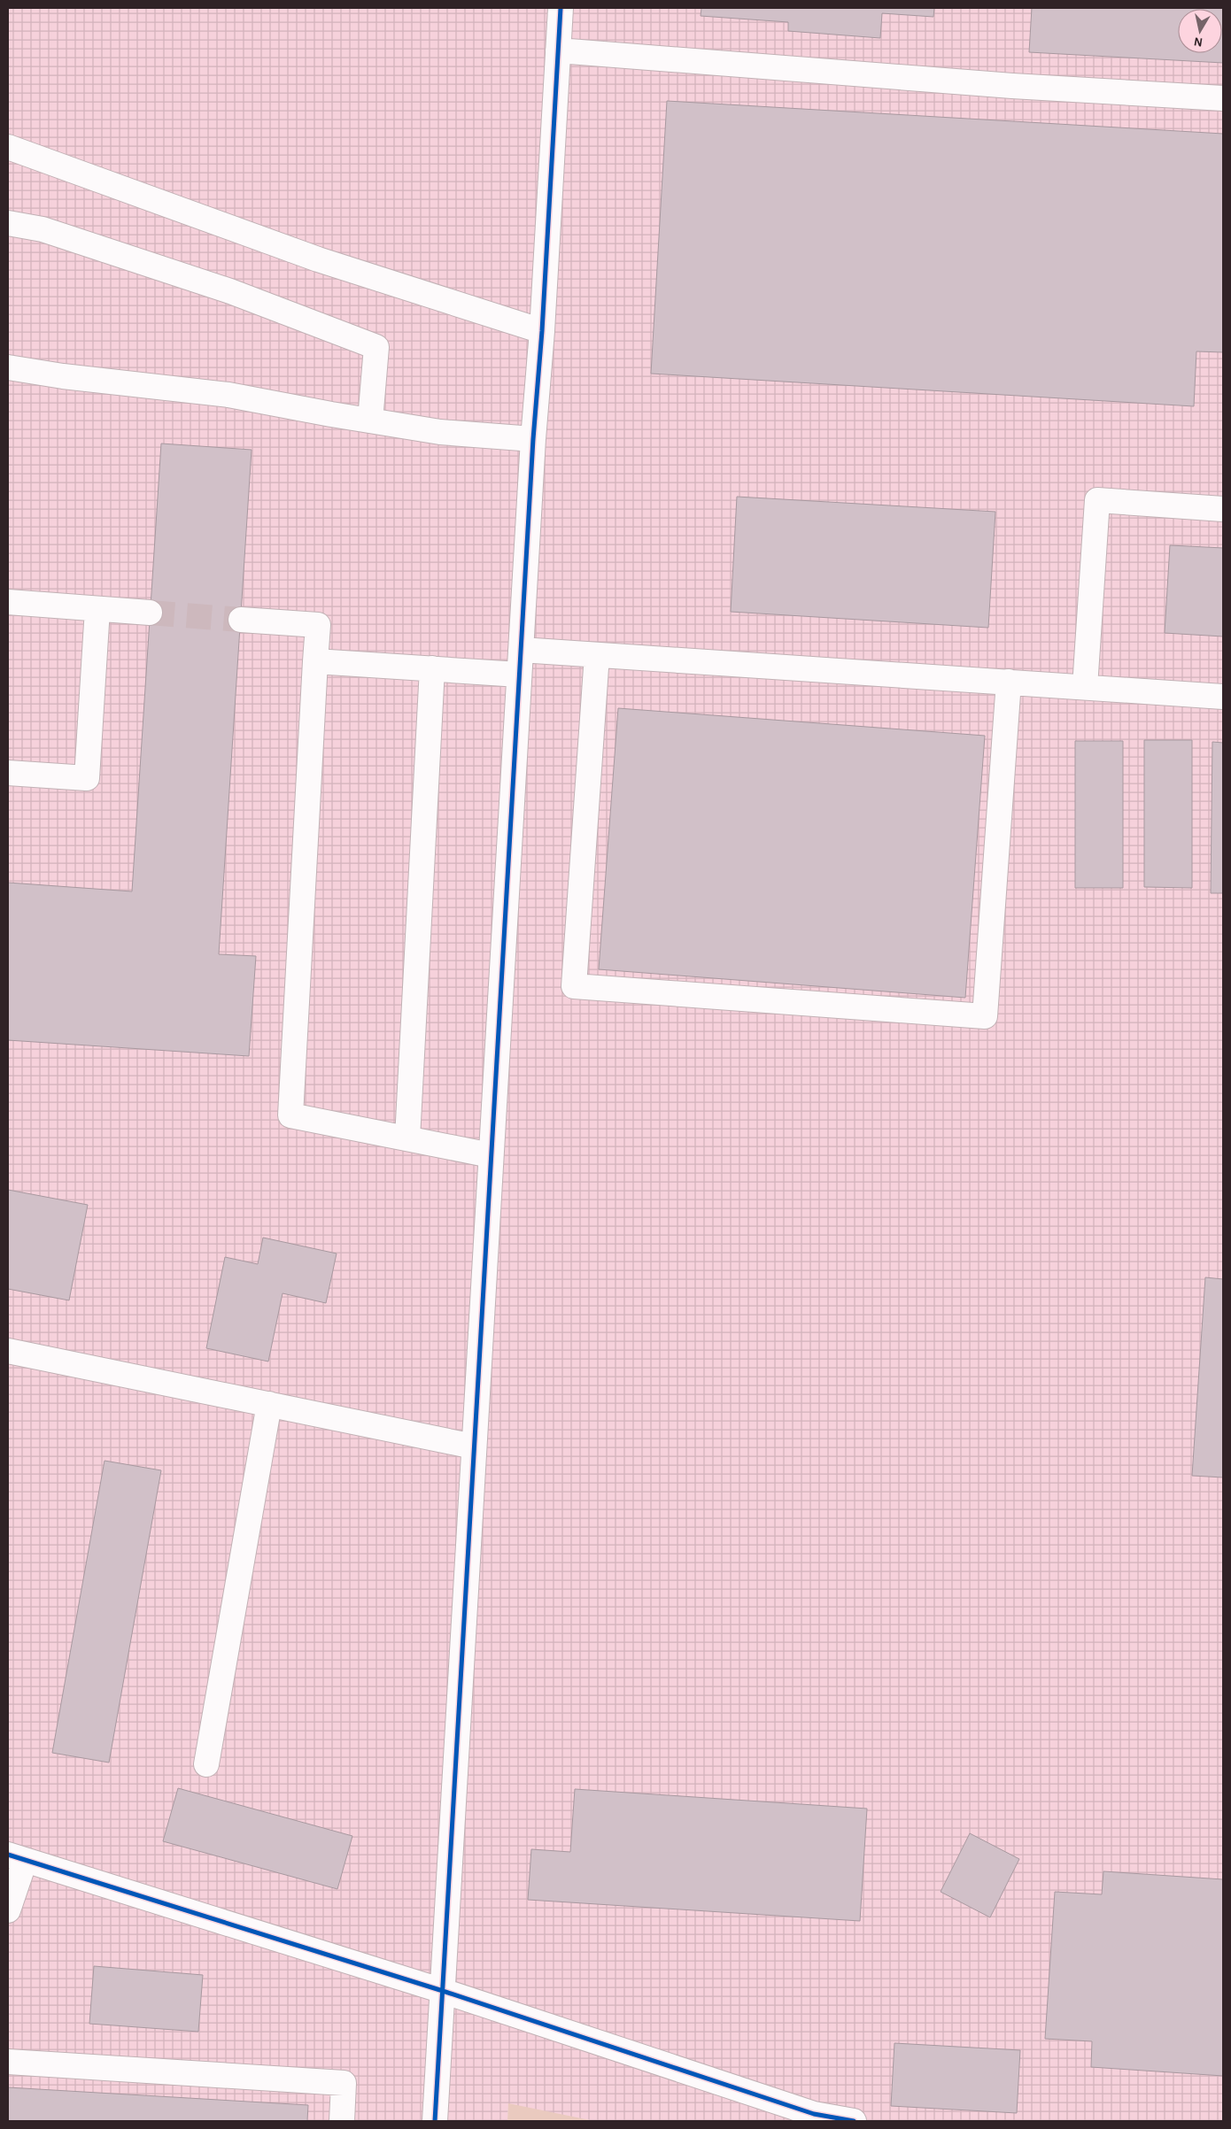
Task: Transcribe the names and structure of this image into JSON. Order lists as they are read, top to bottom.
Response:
{
  "north": "bottom"
}
